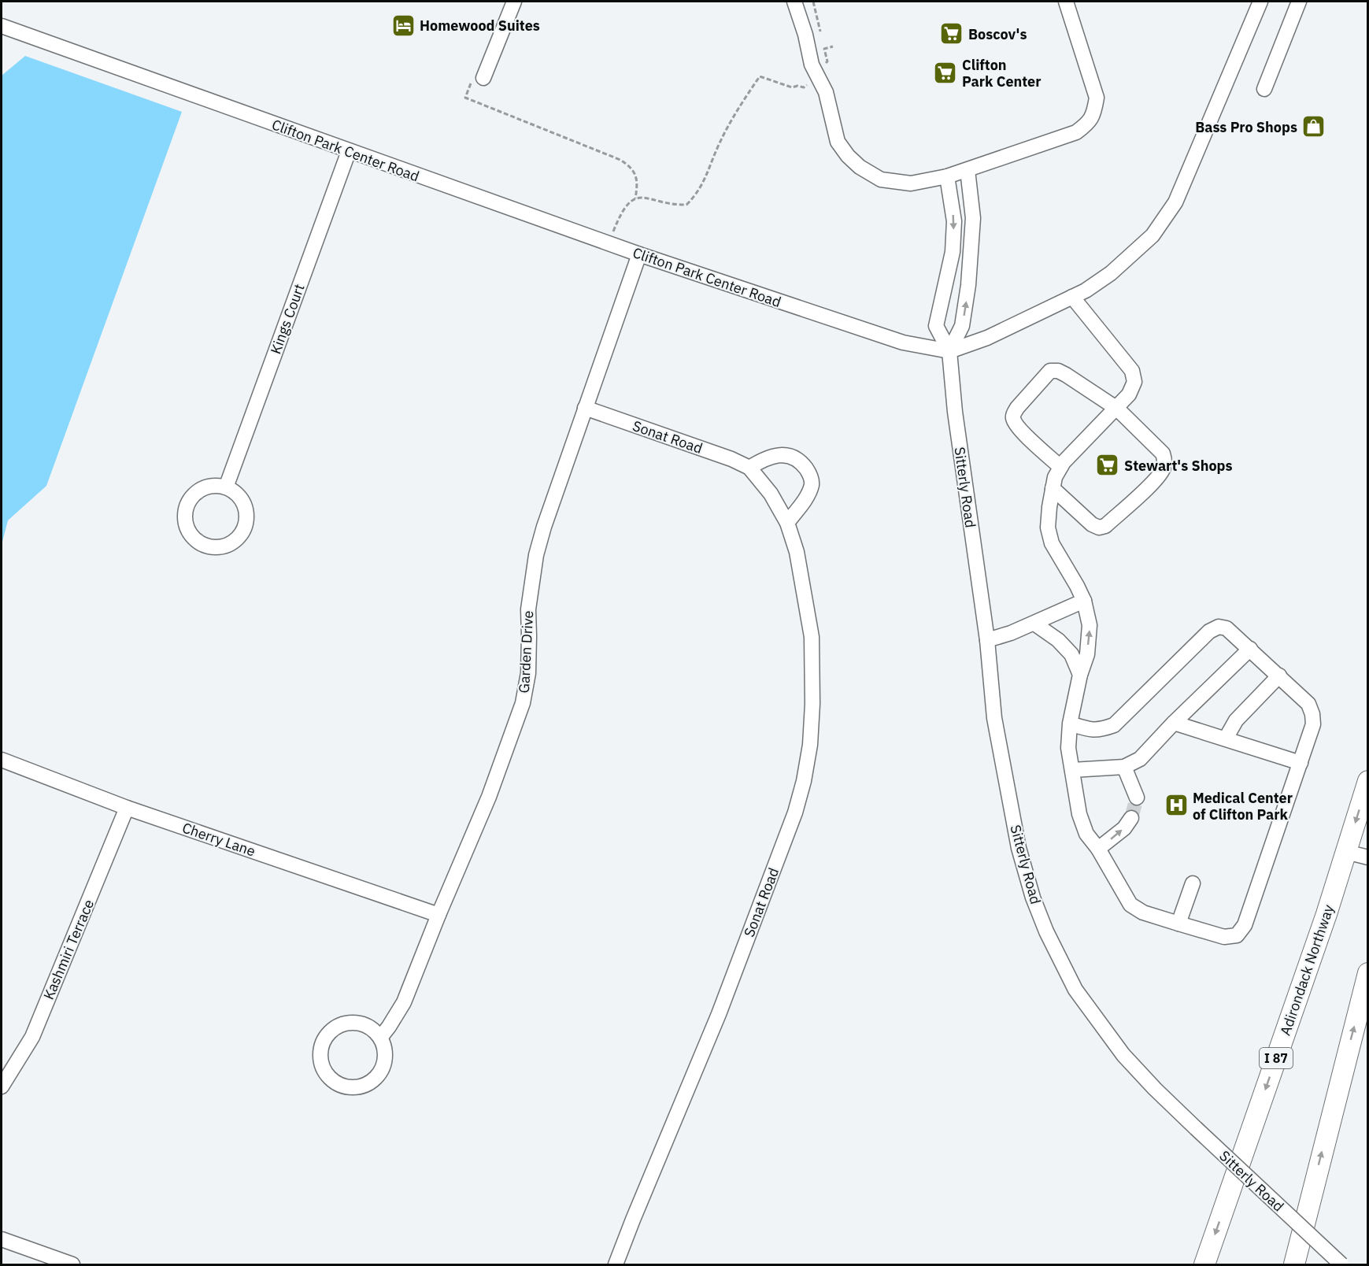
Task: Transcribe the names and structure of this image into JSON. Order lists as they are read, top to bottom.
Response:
{
  "streets": {
    "highway": ["Adirondack Northway", "I 87"],
    "street": [
      "Clifton Park Center Road",
      "Kings Court",
      "Sonat Road",
      "Sitterly Road",
      "Garden Drive",
      "Cherry Lane",
      "Kashmiri Terrace"
    ]
  },
  "crossings": [
    ["Clifton Park Center Road", "Kings Court"],
    ["Clifton Park Center Road", "Sitterly Road"],
    ["Clifton Park Center Road", "Garden Drive"],
    ["Sonat Road", "Garden Drive"],
    ["Garden Drive", "Cherry Lane"],
    ["Cherry Lane", "Kashmiri Terrace"]
  ],
  "places": {
    "hotel": ["Homewood Suites"],
    "supermarket": ["Boscov's", "Clifton Park Center", "Stewart's Shops"],
    "shop": ["Bass Pro Shops"],
    "hospital": ["Medical Center of Clifton Park"]
  }
}
